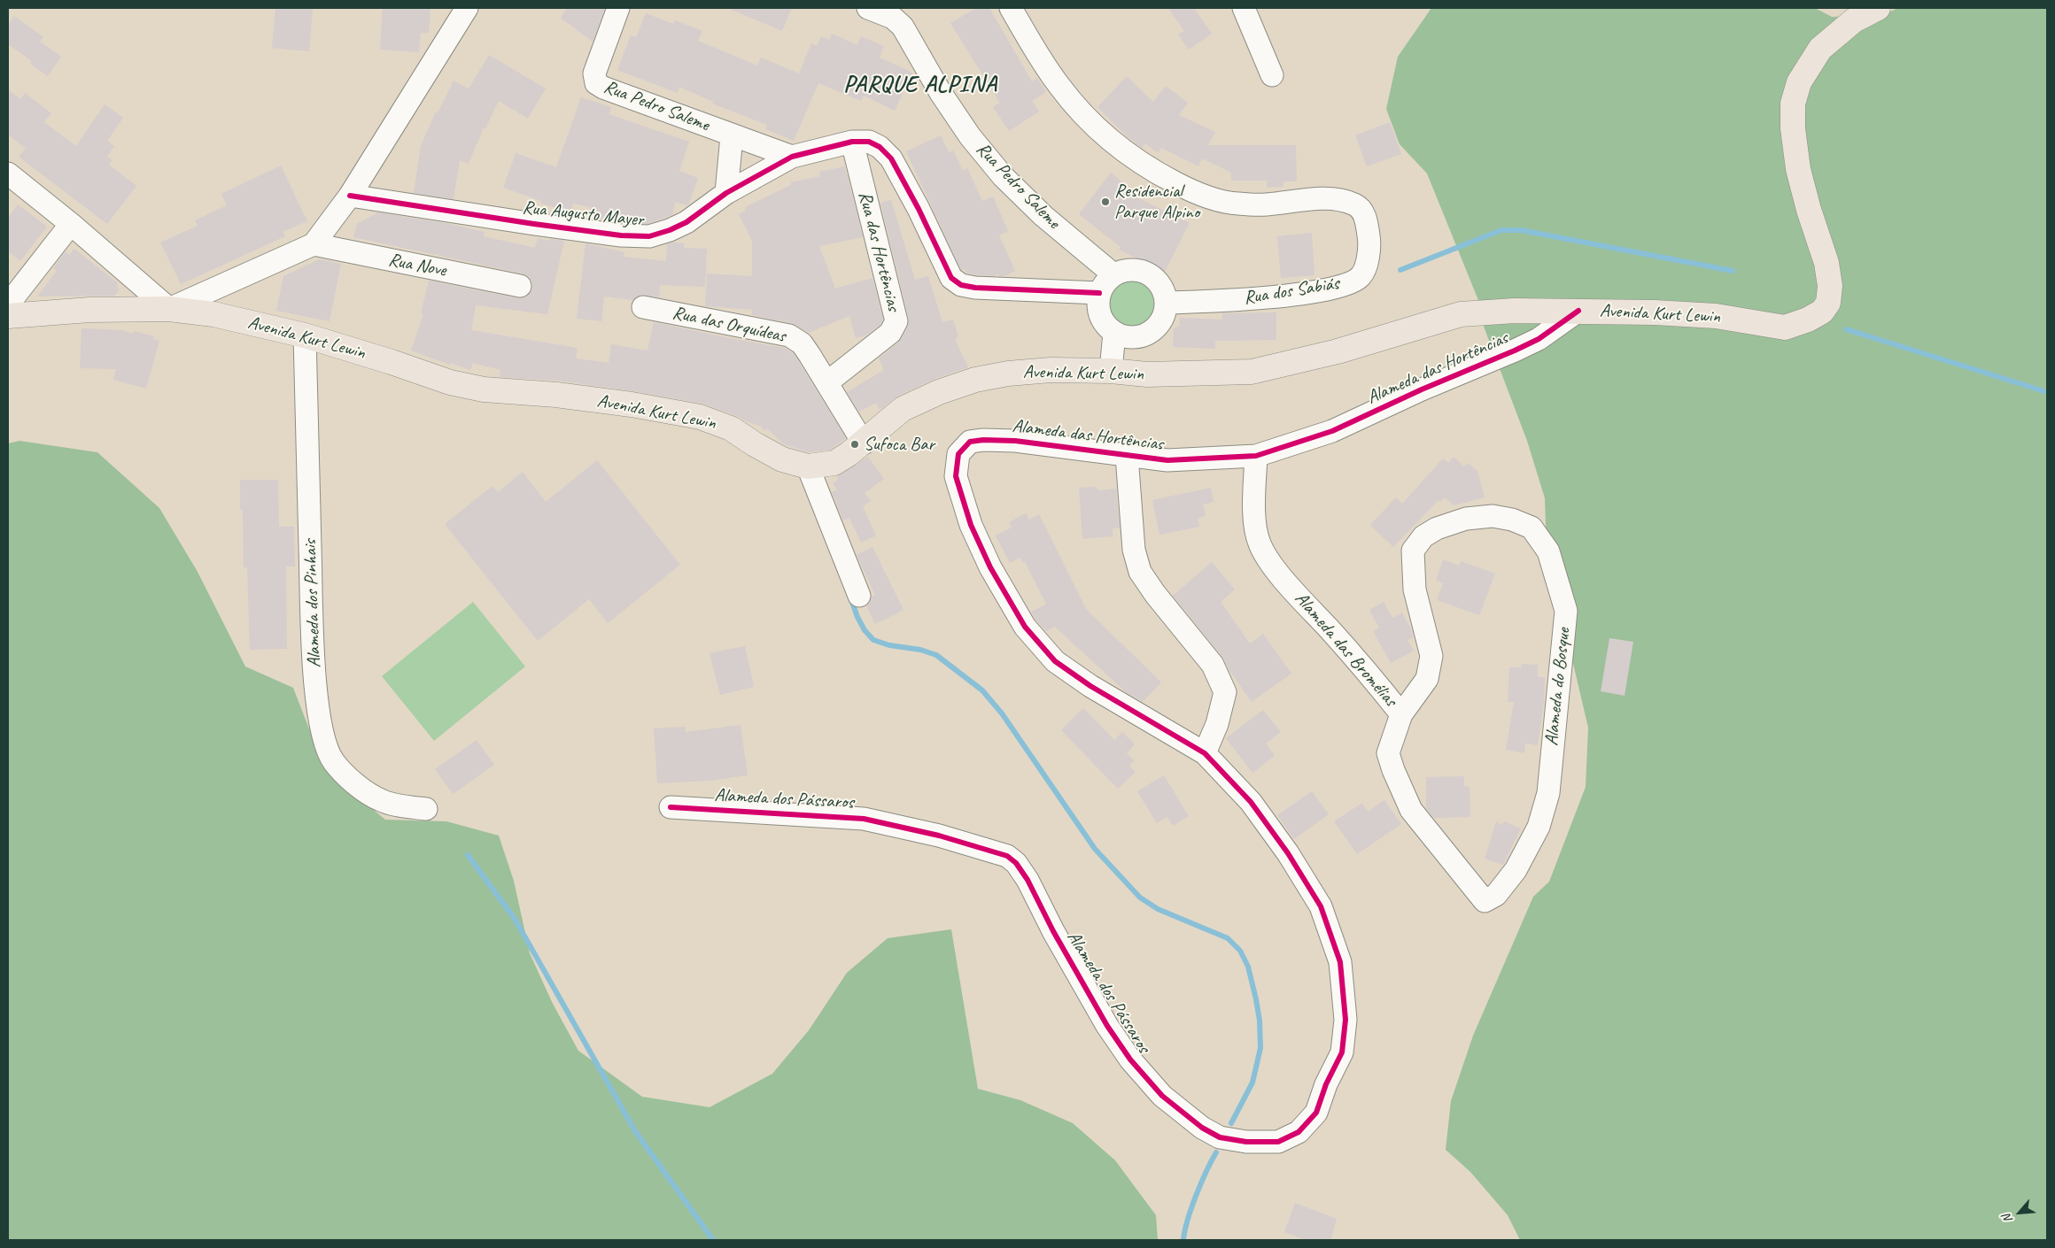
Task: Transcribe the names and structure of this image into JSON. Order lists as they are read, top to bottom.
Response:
{
  "streets": {
    "main road": ["Avenida Kurt Lewin"],
    "street": [
      "Rua Pedro Saleme",
      "Rua Augusto Mayer",
      "Rua das Hortências",
      "Rua Nove",
      "Rua dos Sabiás",
      "Rua das Orquídeas",
      "Alameda das Hortências",
      "Alameda dos Pinhais",
      "Alameda das Bromélias",
      "Alameda do Bosque",
      "Alameda dos Pássaros"
    ]
  },
  "crossings": [
    ["Rua Pedro Saleme", "Rua Augusto Mayer"],
    ["Rua Pedro Saleme", "Rua dos Sabiás"],
    ["Rua Augusto Mayer", "Rua das Hortências"],
    ["Rua das Hortências", "Rua das Orquídeas"],
    ["Avenida Kurt Lewin", "Rua das Orquídeas"],
    ["Avenida Kurt Lewin", "Alameda das Hortências"],
    ["Avenida Kurt Lewin", "Alameda dos Pinhais"],
    ["Alameda das Hortências", "Alameda das Bromélias"],
    ["Alameda das Hortências", "Alameda dos Pássaros"],
    ["Alameda das Bromélias", "Alameda do Bosque"]
  ],
  "districts": ["PARQUE ALPINA"],
  "places": ["Residencial Parque Alpino", "Sufoca Bar"],
  "north": "bottom left"
}
